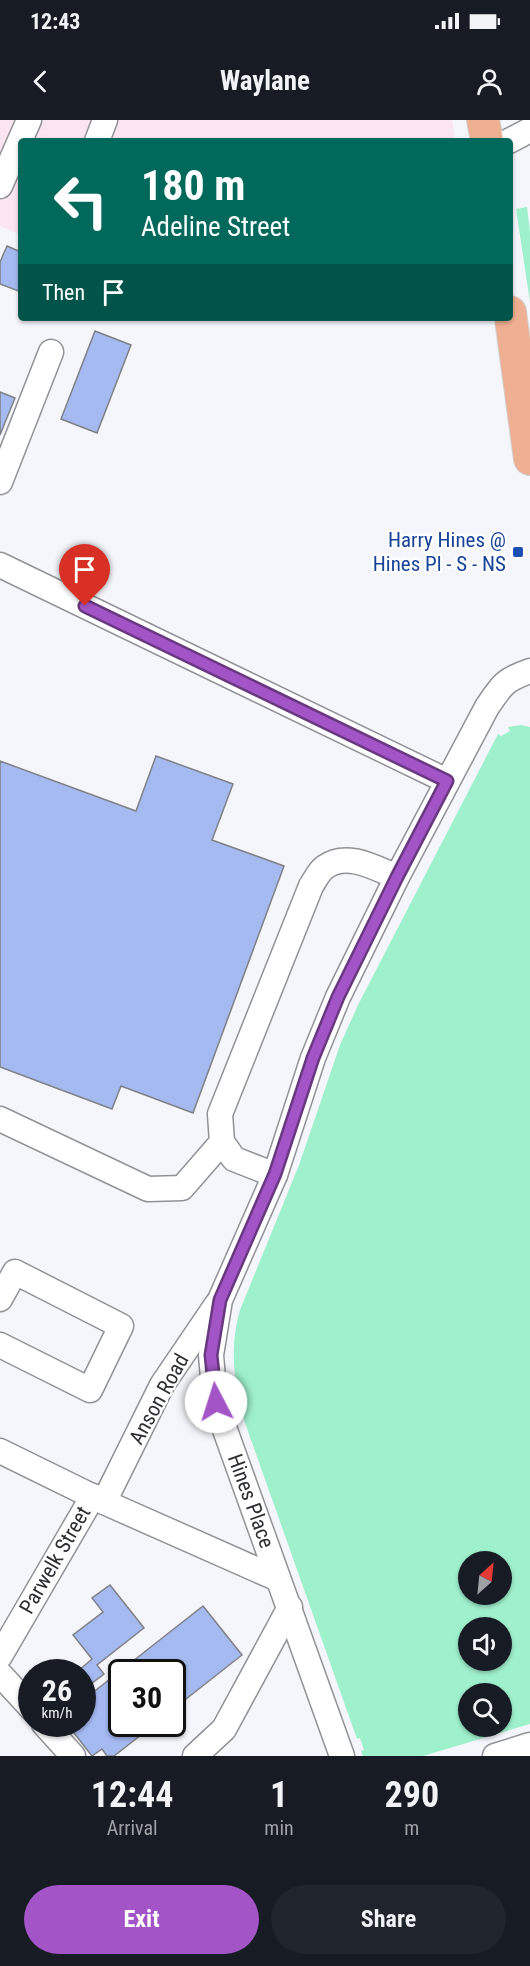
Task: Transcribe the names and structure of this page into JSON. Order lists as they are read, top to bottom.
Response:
{
  "streets": {
    "street": ["Anson Road", "Hines Place", "Parwelk Street"]
  },
  "crossings": [
    ["Anson Road", "Hines Place"],
    ["Anson Road", "Parwelk Street"]
  ],
  "places": {
    "transit": ["Harry Hines @ Hines Pl - S - NS"]
  },
  "north": "top right",
  "page": {
    "status": "12:43",
    "header": "Waylane",
    "turn": ["180 m", "Adeline Street"],
    "then": "Then",
    "speed": "26 km/h",
    "limit": "30",
    "eta": [
      "12:44",
      "Arrival",
      "1",
      "min",
      "290",
      "m"
    ],
    "buttons": ["Exit", "Share"]
  }
}
